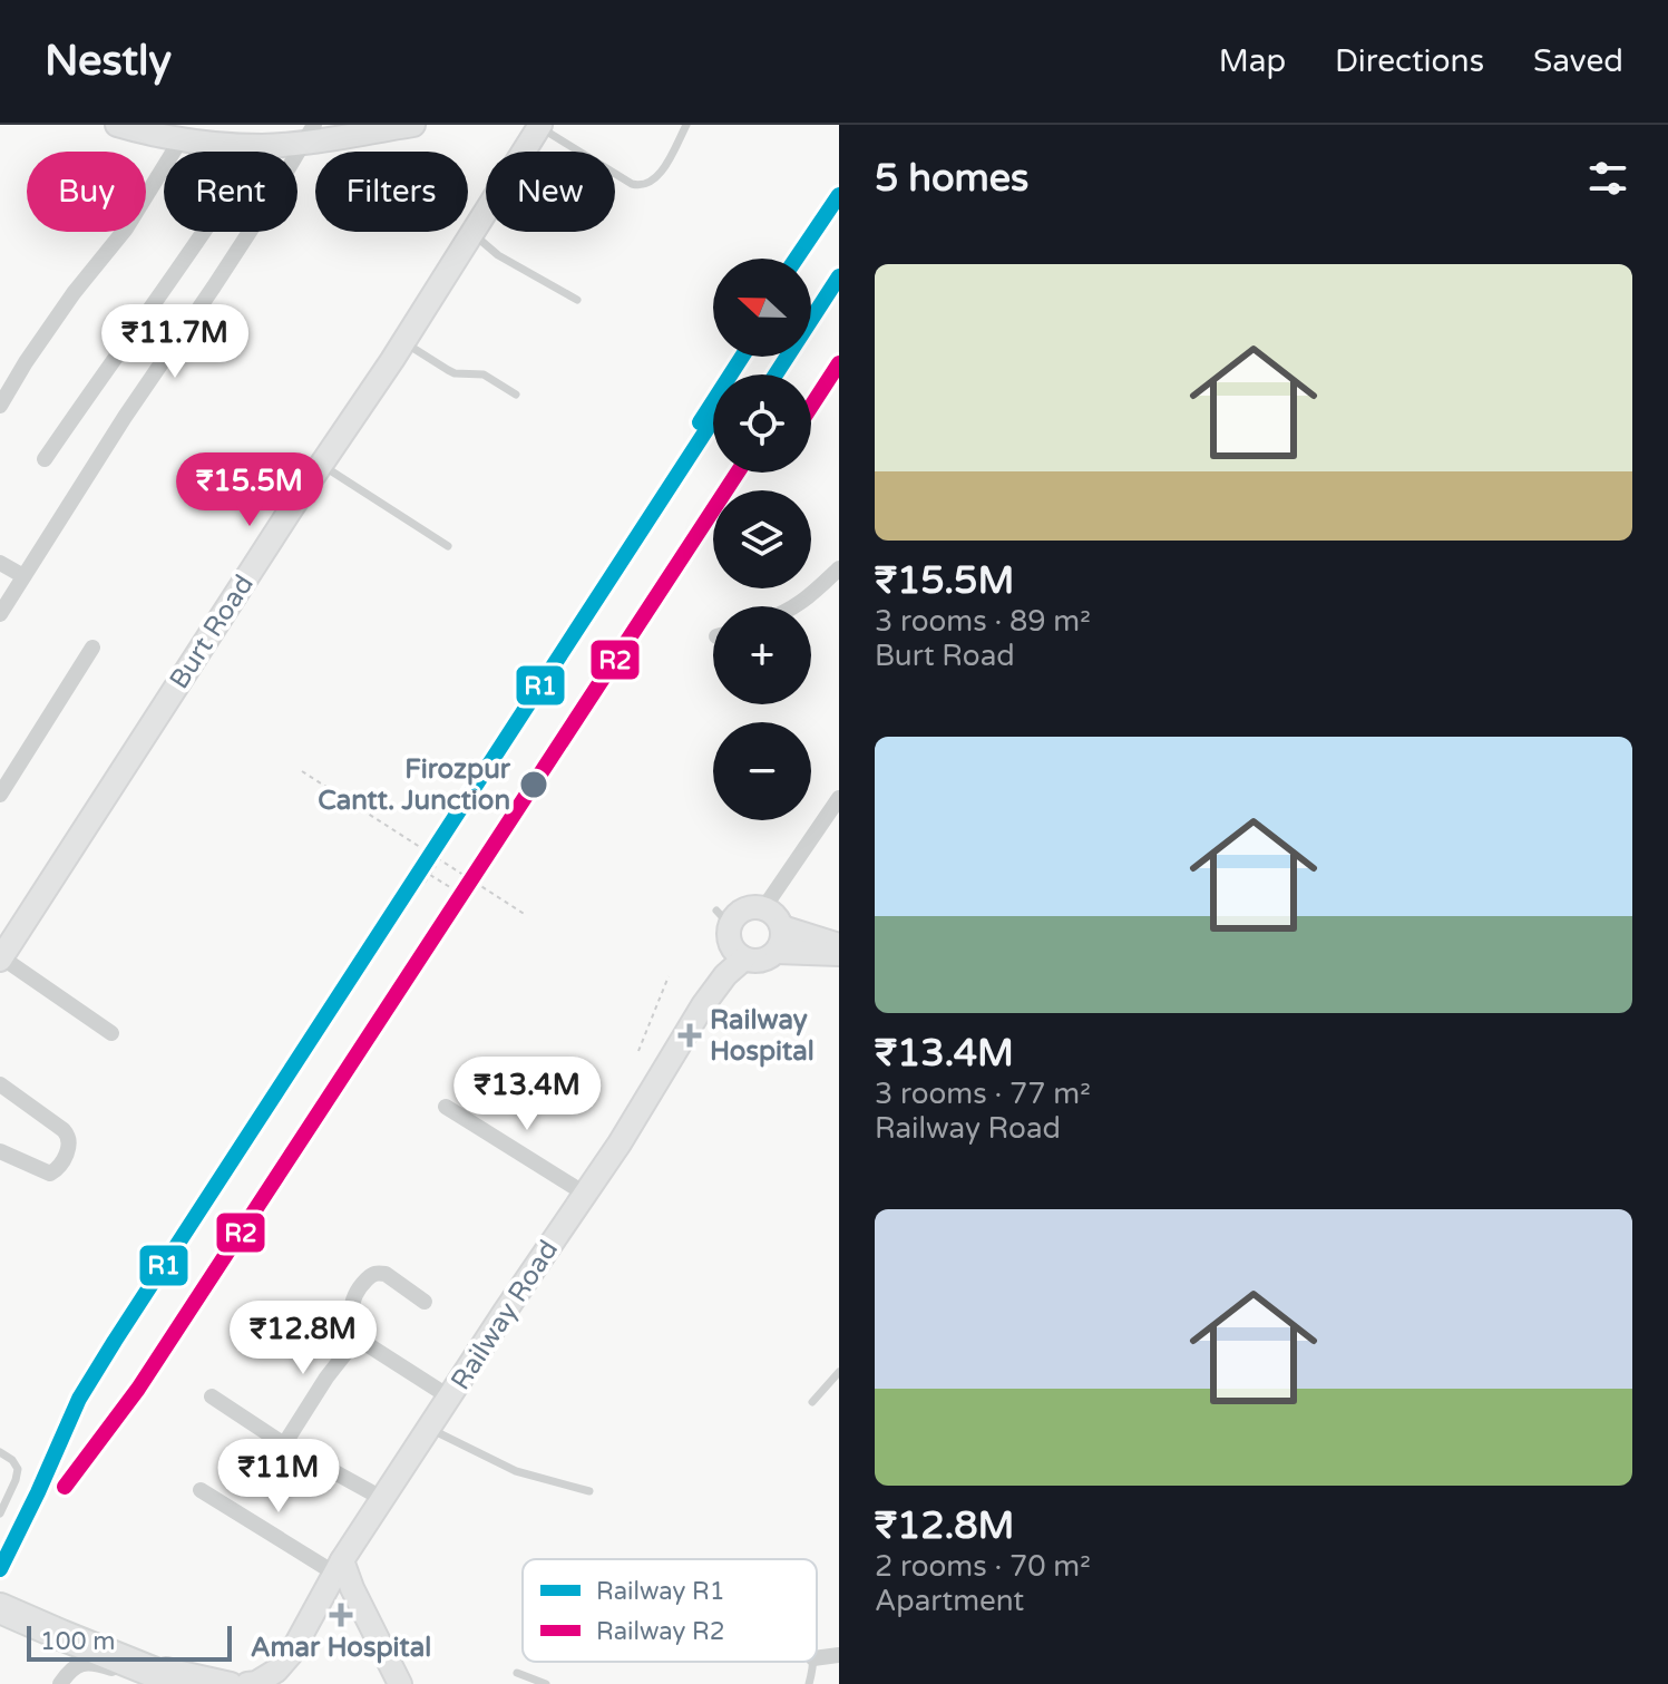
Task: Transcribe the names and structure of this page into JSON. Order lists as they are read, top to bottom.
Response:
{
  "streets": {
    "street": ["Burt Road", "Railway Road"]
  },
  "places": {
    "other": ["Firozpur Cantt. Junction"],
    "health": ["Railway Hospital", "Amar Hospital"]
  },
  "lines": ["rail line R1", "rail line R2"],
  "legend": ["Railway R1", "Railway R2"],
  "scale_bar": "100 m",
  "north": "left",
  "page": {
    "header": "Nestly",
    "nav": ["Map", "Directions", "Saved"],
    "heading": "5 homes",
    "chip": [
      "Buy",
      "Rent",
      "Filters",
      "New"
    ],
    "list": [
      {
        "name": "₹15.5M",
        "note": "3 rooms · 89 m² · Burt Road"
      },
      {
        "name": "₹13.4M",
        "note": "3 rooms · 77 m² · Railway Road"
      },
      {
        "name": "₹12.8M",
        "note": "2 rooms · 70 m² · Apartment"
      }
    ],
    "map_buttons": ["+", "−"],
    "price": [
      "₹11.7M",
      "₹15.5M",
      "₹13.4M",
      "₹12.8M",
      "₹11M"
    ],
    "scale": "100 m"
  }
}
